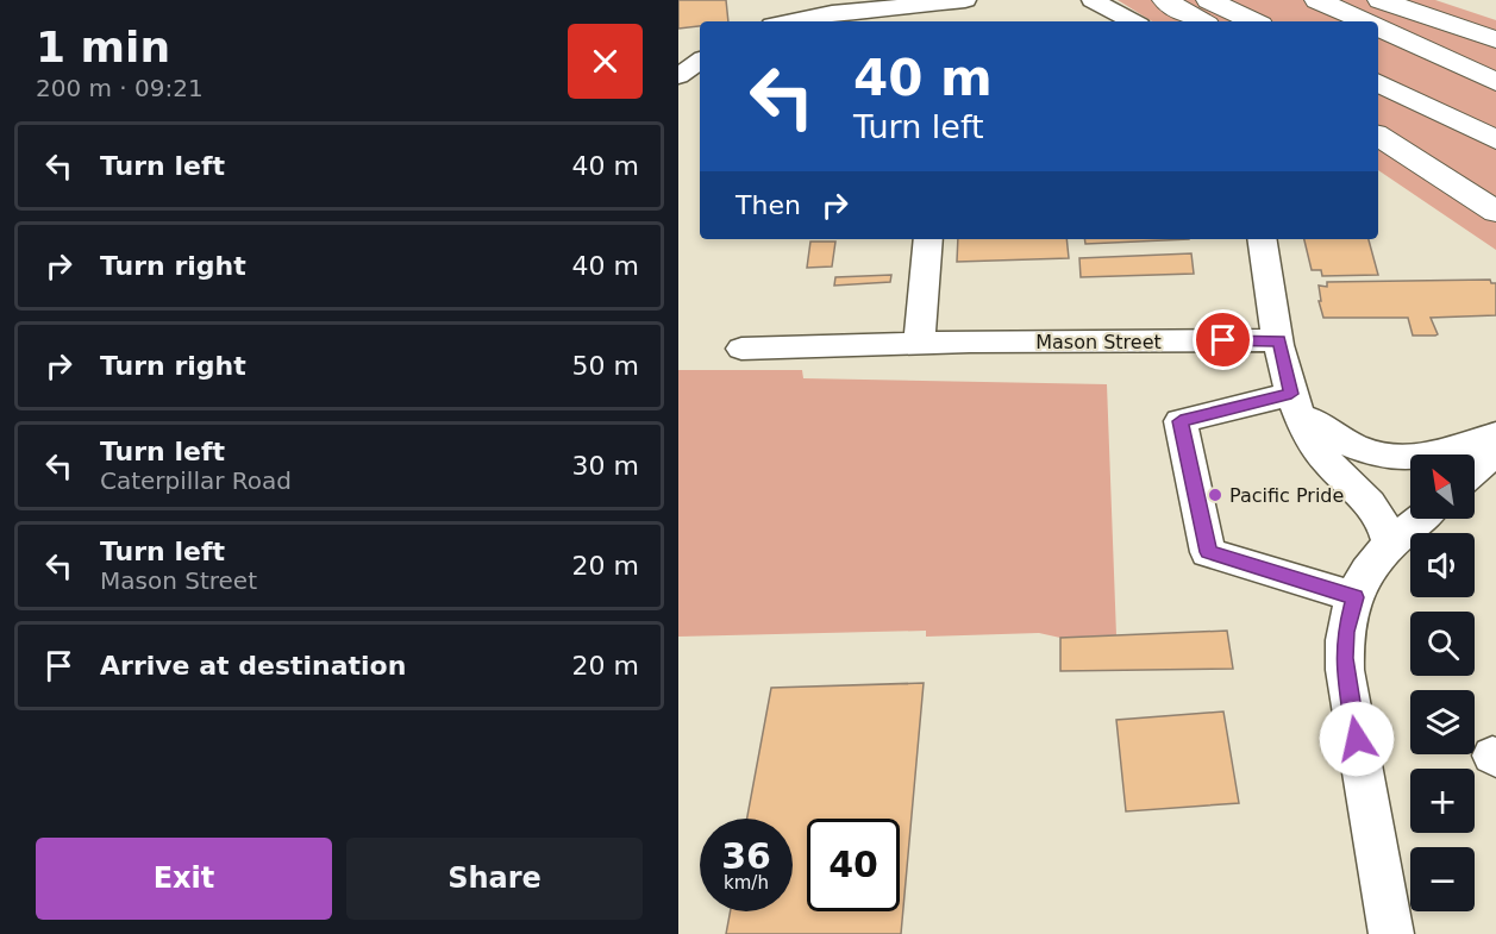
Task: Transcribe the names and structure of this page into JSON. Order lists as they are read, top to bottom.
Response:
{
  "streets": {
    "street": ["Mason Street"]
  },
  "places": ["Pacific Pride"],
  "north": "top left",
  "page": {
    "heading": ["1 min", "200 m · 09:21"],
    "turn": ["40 m", "Turn left"],
    "list": [
      {
        "name": "Turn left",
        "value": "40 m"
      },
      {
        "name": "Turn right",
        "value": "40 m"
      },
      {
        "name": "Turn right",
        "value": "50 m"
      },
      {
        "name": "Turn left",
        "note": "Caterpillar Road",
        "value": "30 m"
      },
      {
        "name": "Turn left",
        "note": "Mason Street",
        "value": "20 m"
      },
      {
        "name": "Arrive at destination",
        "value": "20 m"
      }
    ],
    "then": "Then",
    "map_buttons": ["+", "−"],
    "speed": "36 km/h",
    "limit": "40",
    "buttons": ["Exit", "Share"]
  }
}
